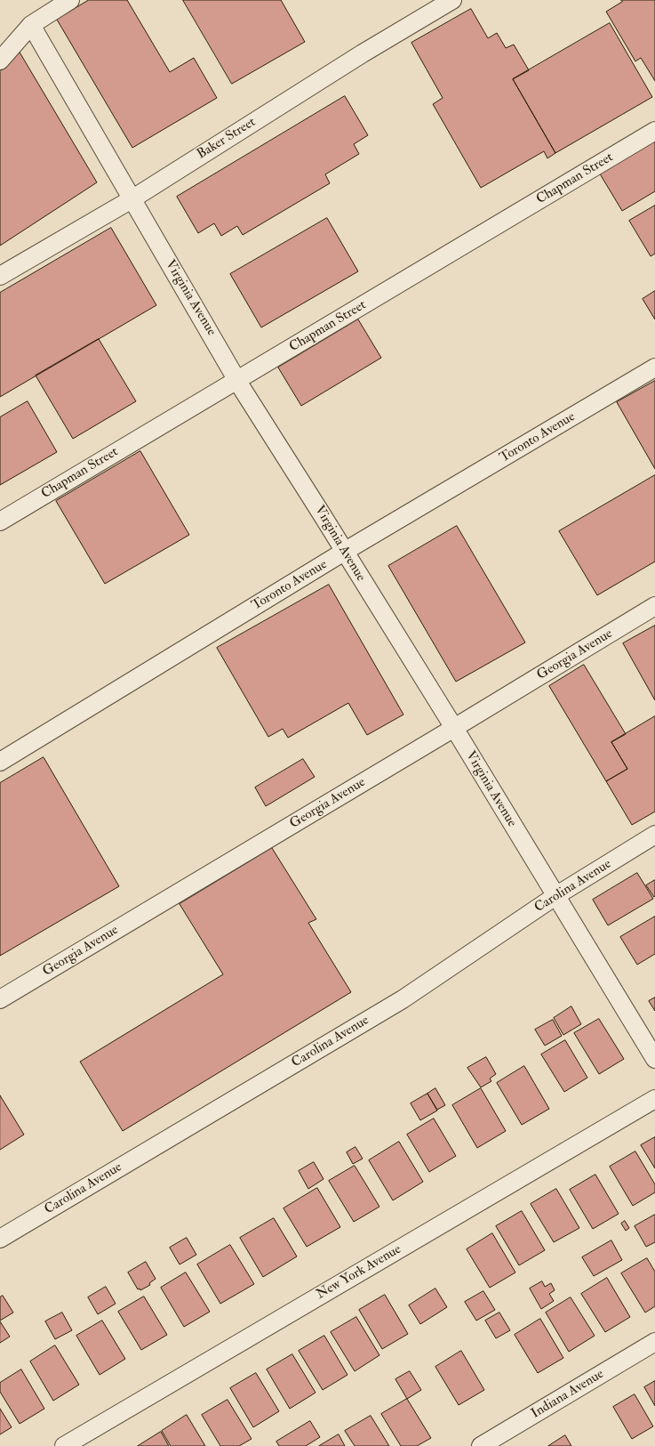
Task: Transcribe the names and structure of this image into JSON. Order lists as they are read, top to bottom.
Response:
{
  "streets": {
    "street": [
      "Baker Street",
      "Chapman Street",
      "Virginia Avenue",
      "Toronto Avenue",
      "Georgia Avenue",
      "Carolina Avenue",
      "New York Avenue",
      "Indiana Avenue"
    ]
  },
  "crossings": [
    ["Baker Street", "Virginia Avenue"],
    ["Chapman Street", "Virginia Avenue"],
    ["Virginia Avenue", "Toronto Avenue"],
    ["Virginia Avenue", "Georgia Avenue"],
    ["Virginia Avenue", "Carolina Avenue"]
  ]
}
